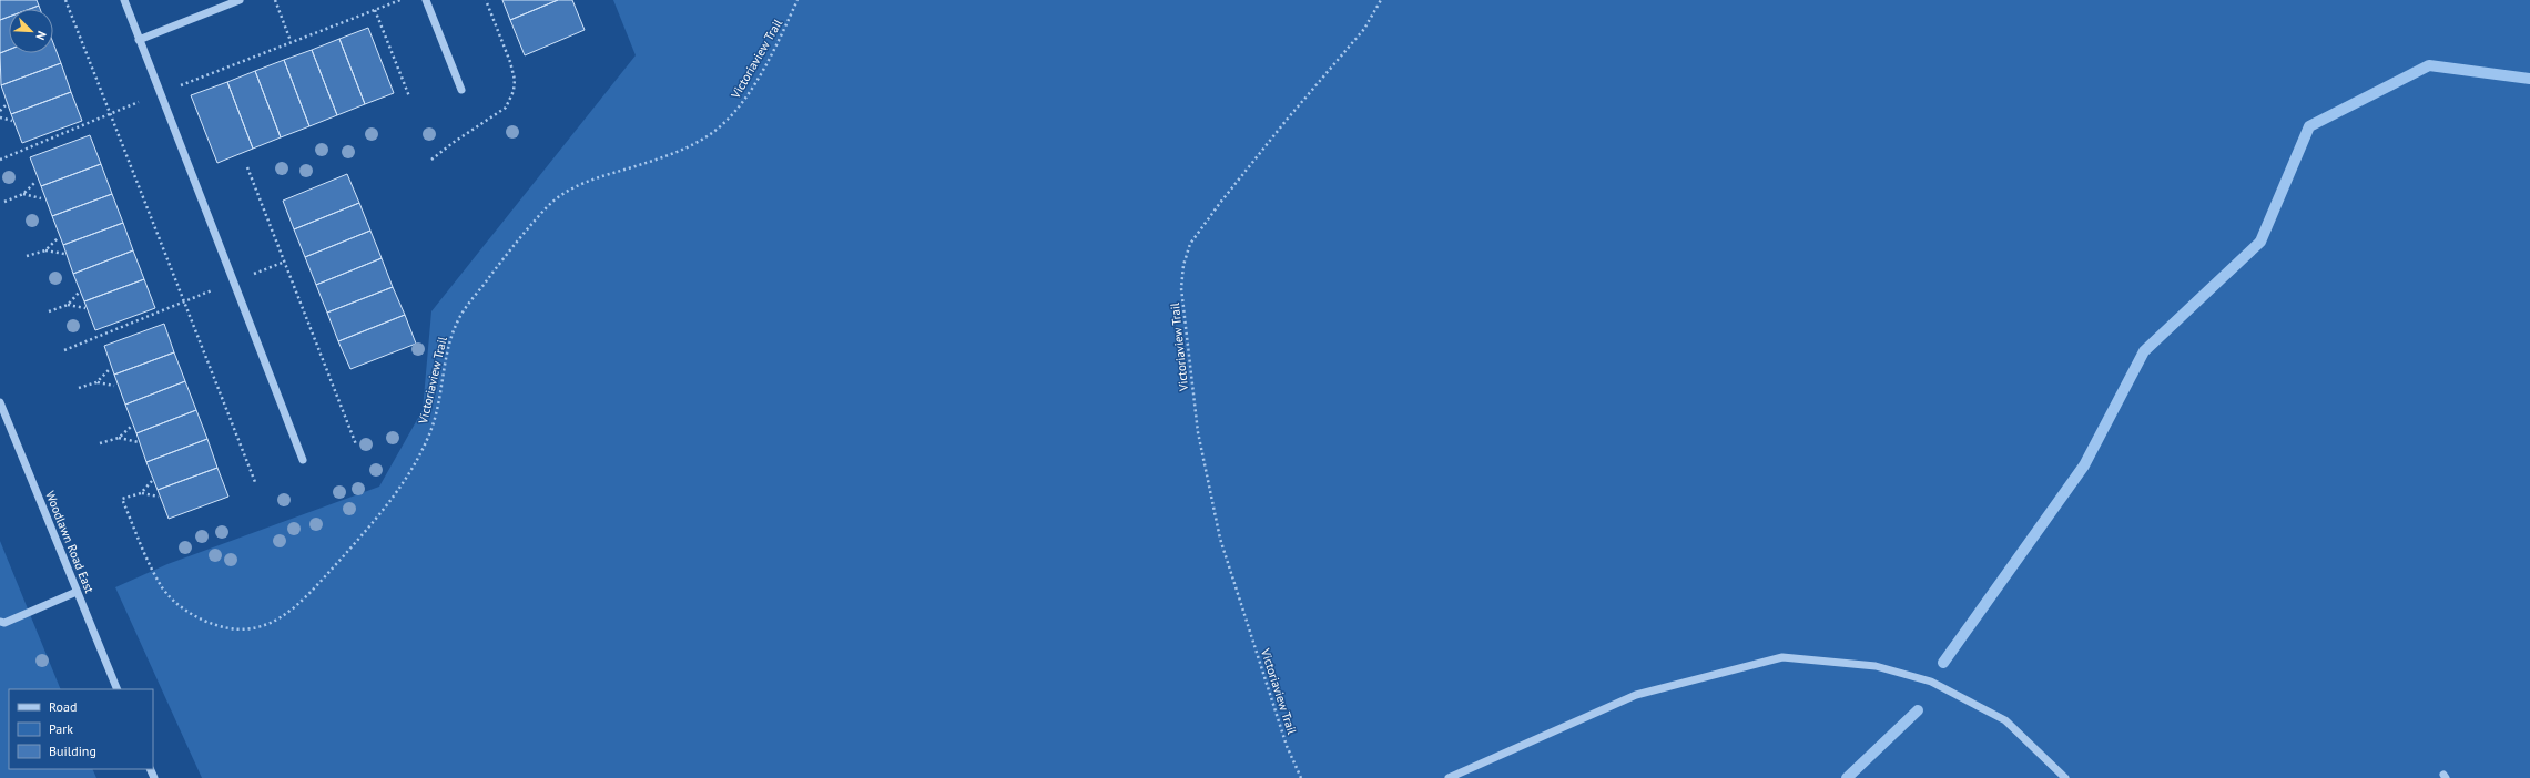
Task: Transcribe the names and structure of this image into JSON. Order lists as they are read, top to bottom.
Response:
{
  "streets": {
    "street": ["Woodlawn Road East"],
    "path": ["Victoriaview Trail"]
  },
  "legend": ["Road", "Park", "Building"],
  "north": "bottom right"
}
